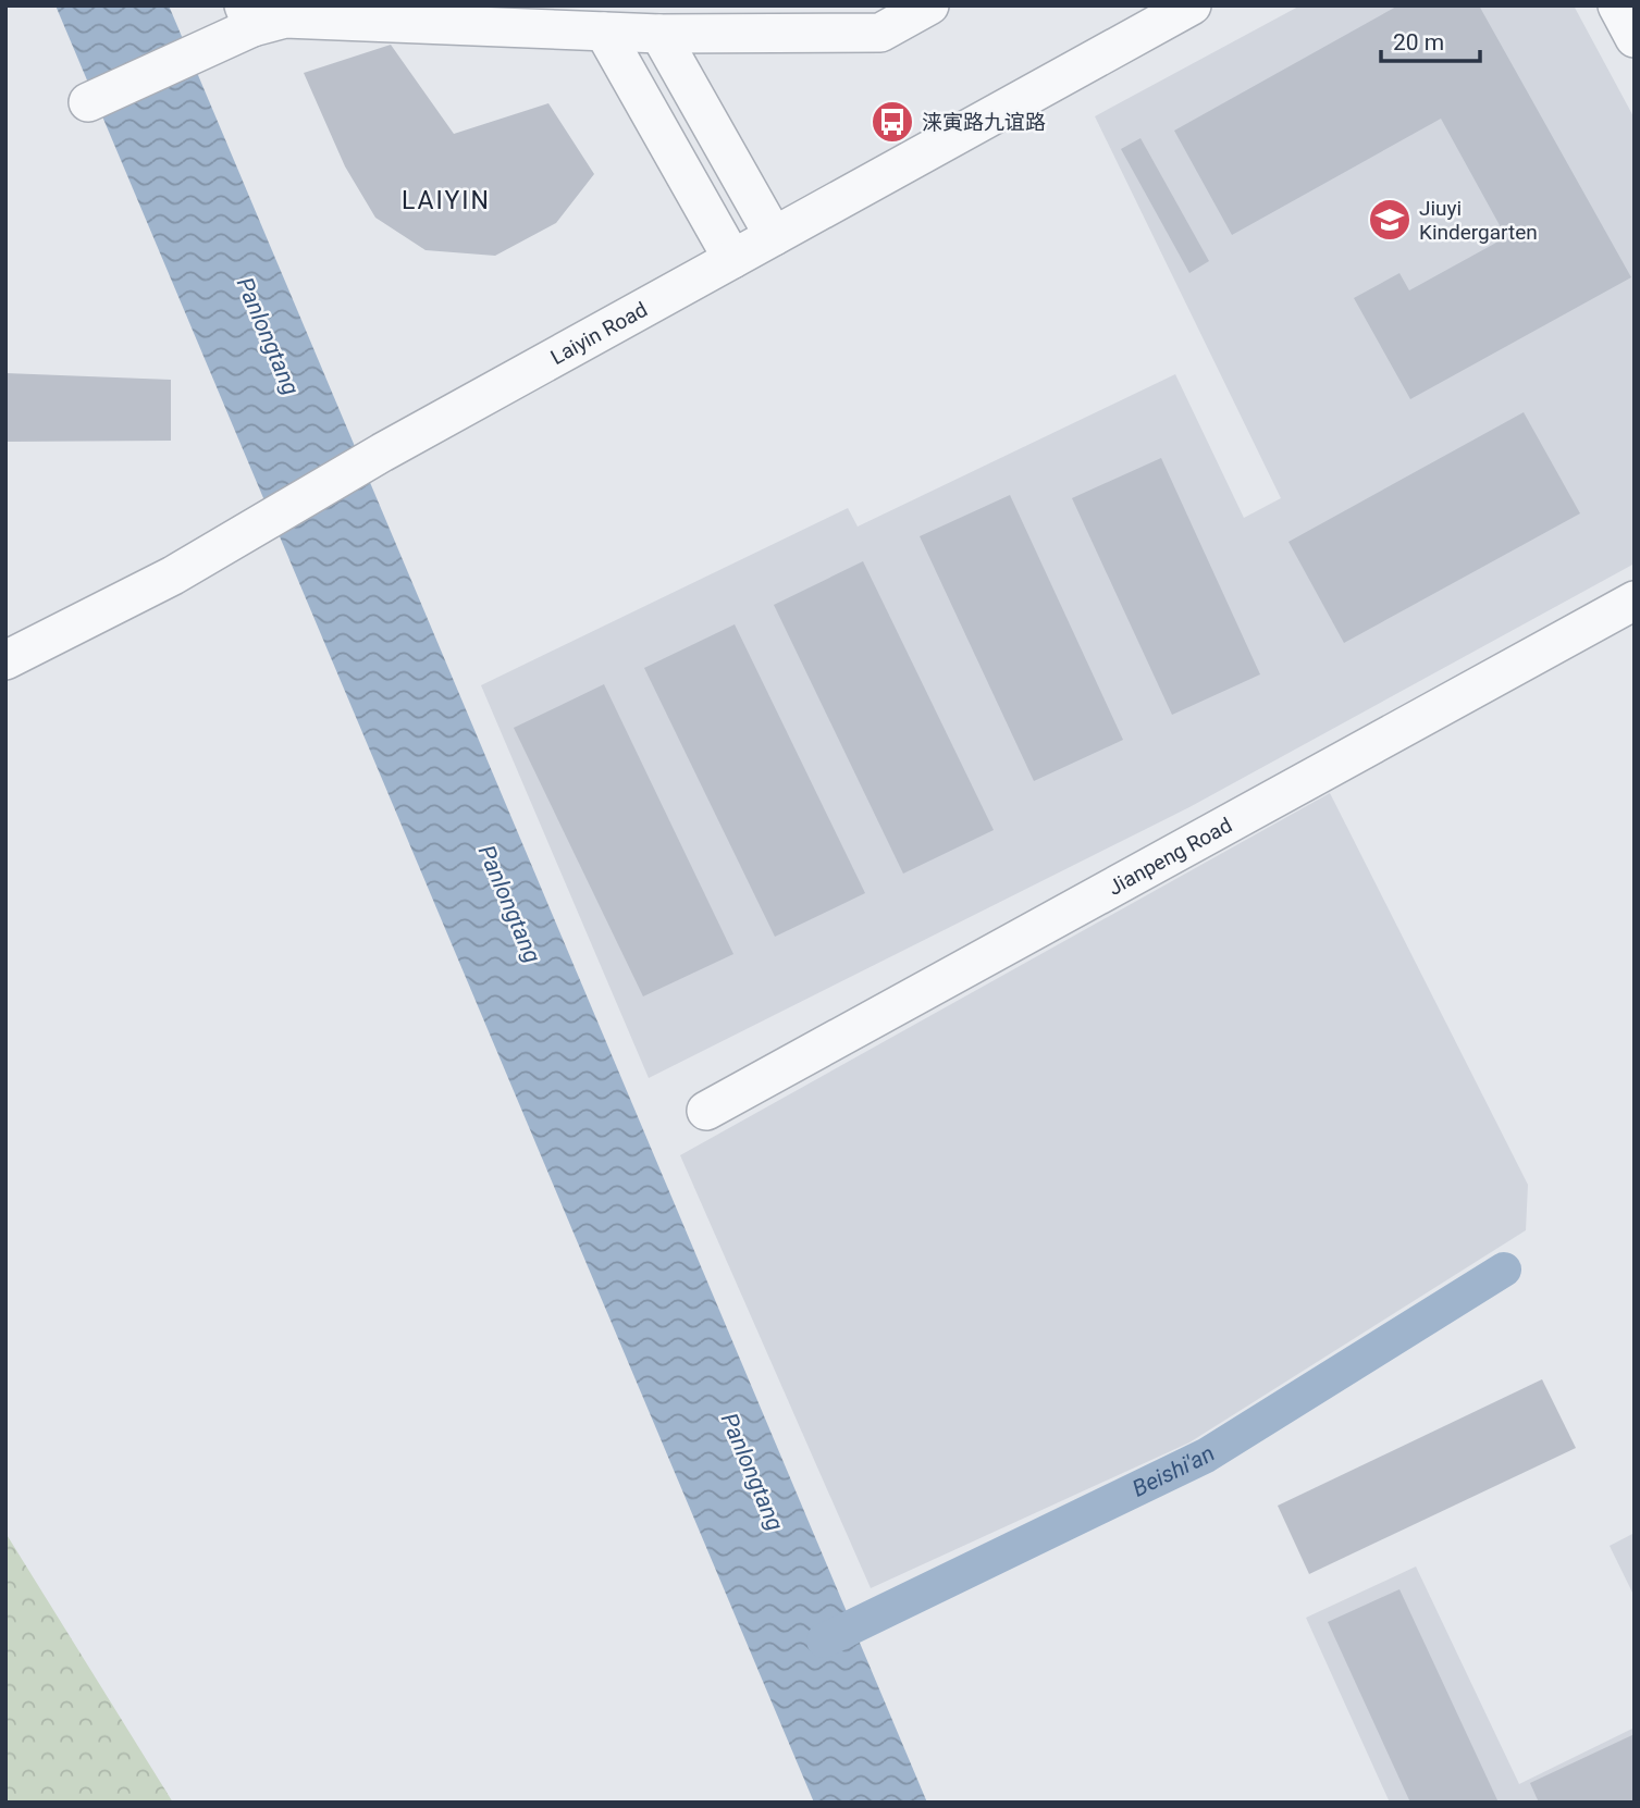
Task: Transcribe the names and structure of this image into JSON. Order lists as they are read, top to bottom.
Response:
{
  "streets": {
    "street": ["Laiyin Road", "Jianpeng Road"]
  },
  "districts": ["LAIYIN"],
  "water": ["Panlongtang", "Beishi'an"],
  "places": {
    "bus stop": ["涞寅路九谊路"],
    "school or university": ["Jiuyi Kindergarten"]
  },
  "scale_bar": "20 m"
}
